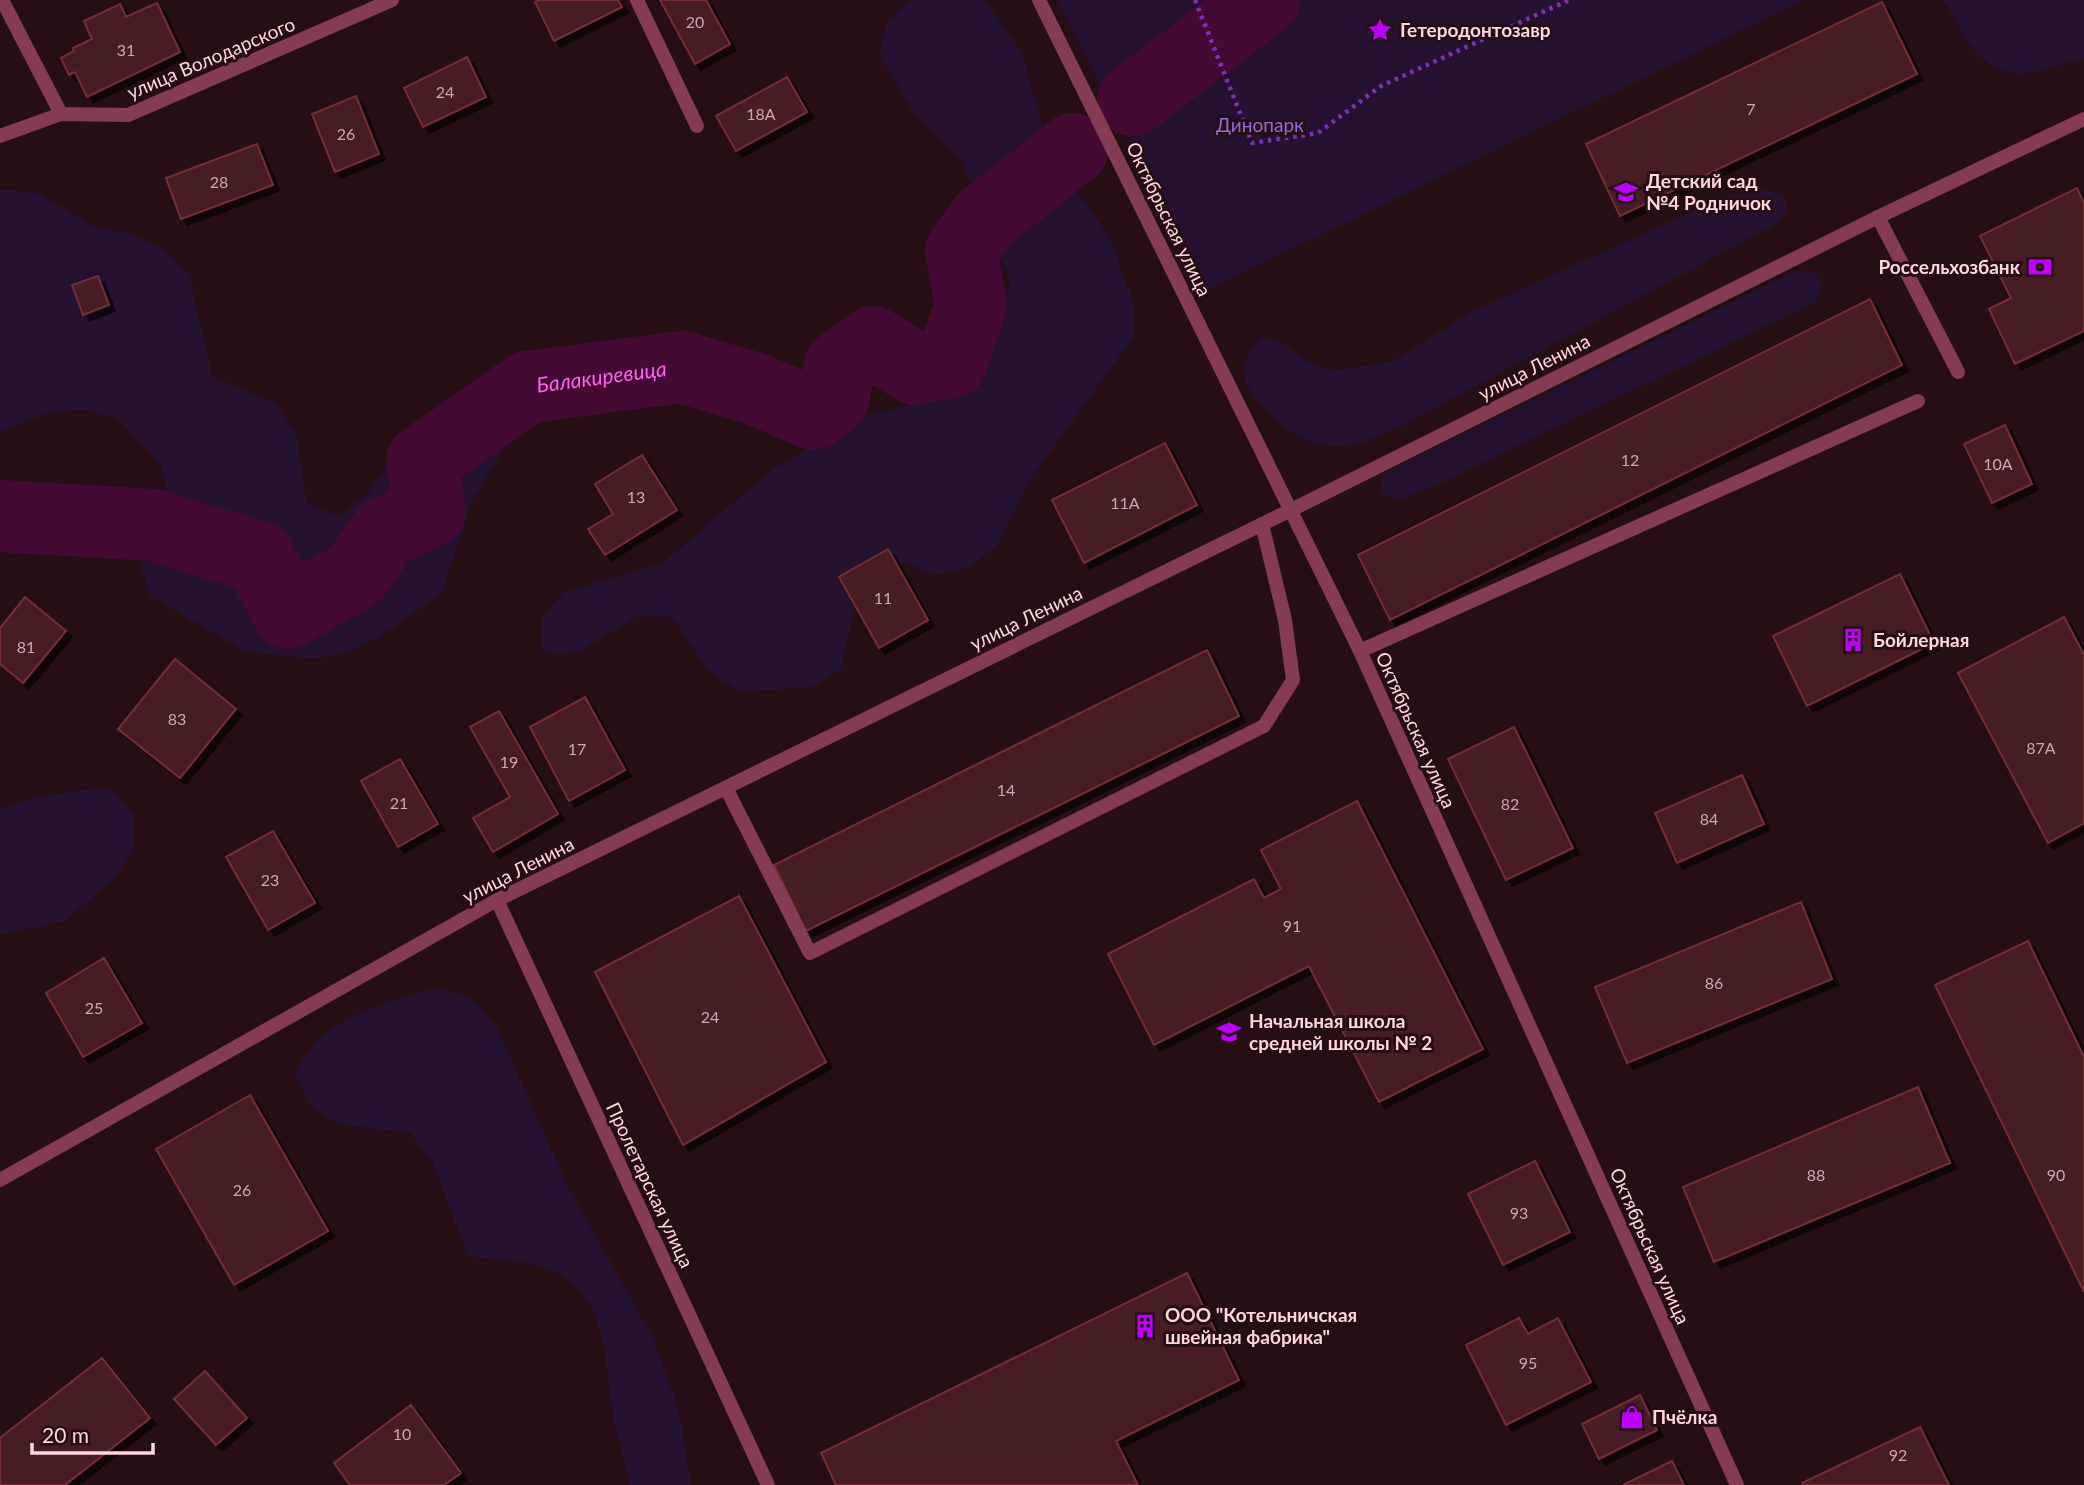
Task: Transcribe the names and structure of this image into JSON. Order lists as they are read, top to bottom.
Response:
{
  "streets": {
    "street": [
      "улица Володарского",
      "Октябрьская улица",
      "улица Ленина",
      "Пролетарская улица"
    ]
  },
  "crossings": [
    ["Октябрьская улица", "улица Ленина"],
    ["улица Ленина", "Пролетарская улица"]
  ],
  "water": ["Балакиревица"],
  "parks": ["Динопарк"],
  "places": {
    "place": ["Гетеродонтозавр"],
    "school or university": ["Детский сад №4 Родничок", "Начальная школа средней школы № 2"],
    "bank": ["Россельхозбанк"],
    "building": ["Бойлерная", "ООО \"Котельничская швейная фабрика\""],
    "shop": ["Пчёлка"]
  },
  "house_numbers": [
    "20",
    "31",
    "24",
    "7",
    "18А",
    "26",
    "28",
    "12",
    "10А",
    "13",
    "11А",
    "11",
    "81",
    "83",
    "87А",
    "17",
    "19",
    "14",
    "21",
    "82",
    "84",
    "23",
    "91",
    "86",
    "25",
    "24",
    "88",
    "90",
    "26",
    "93",
    "95",
    "10",
    "92"
  ],
  "scale_bar": "20 m"
}
